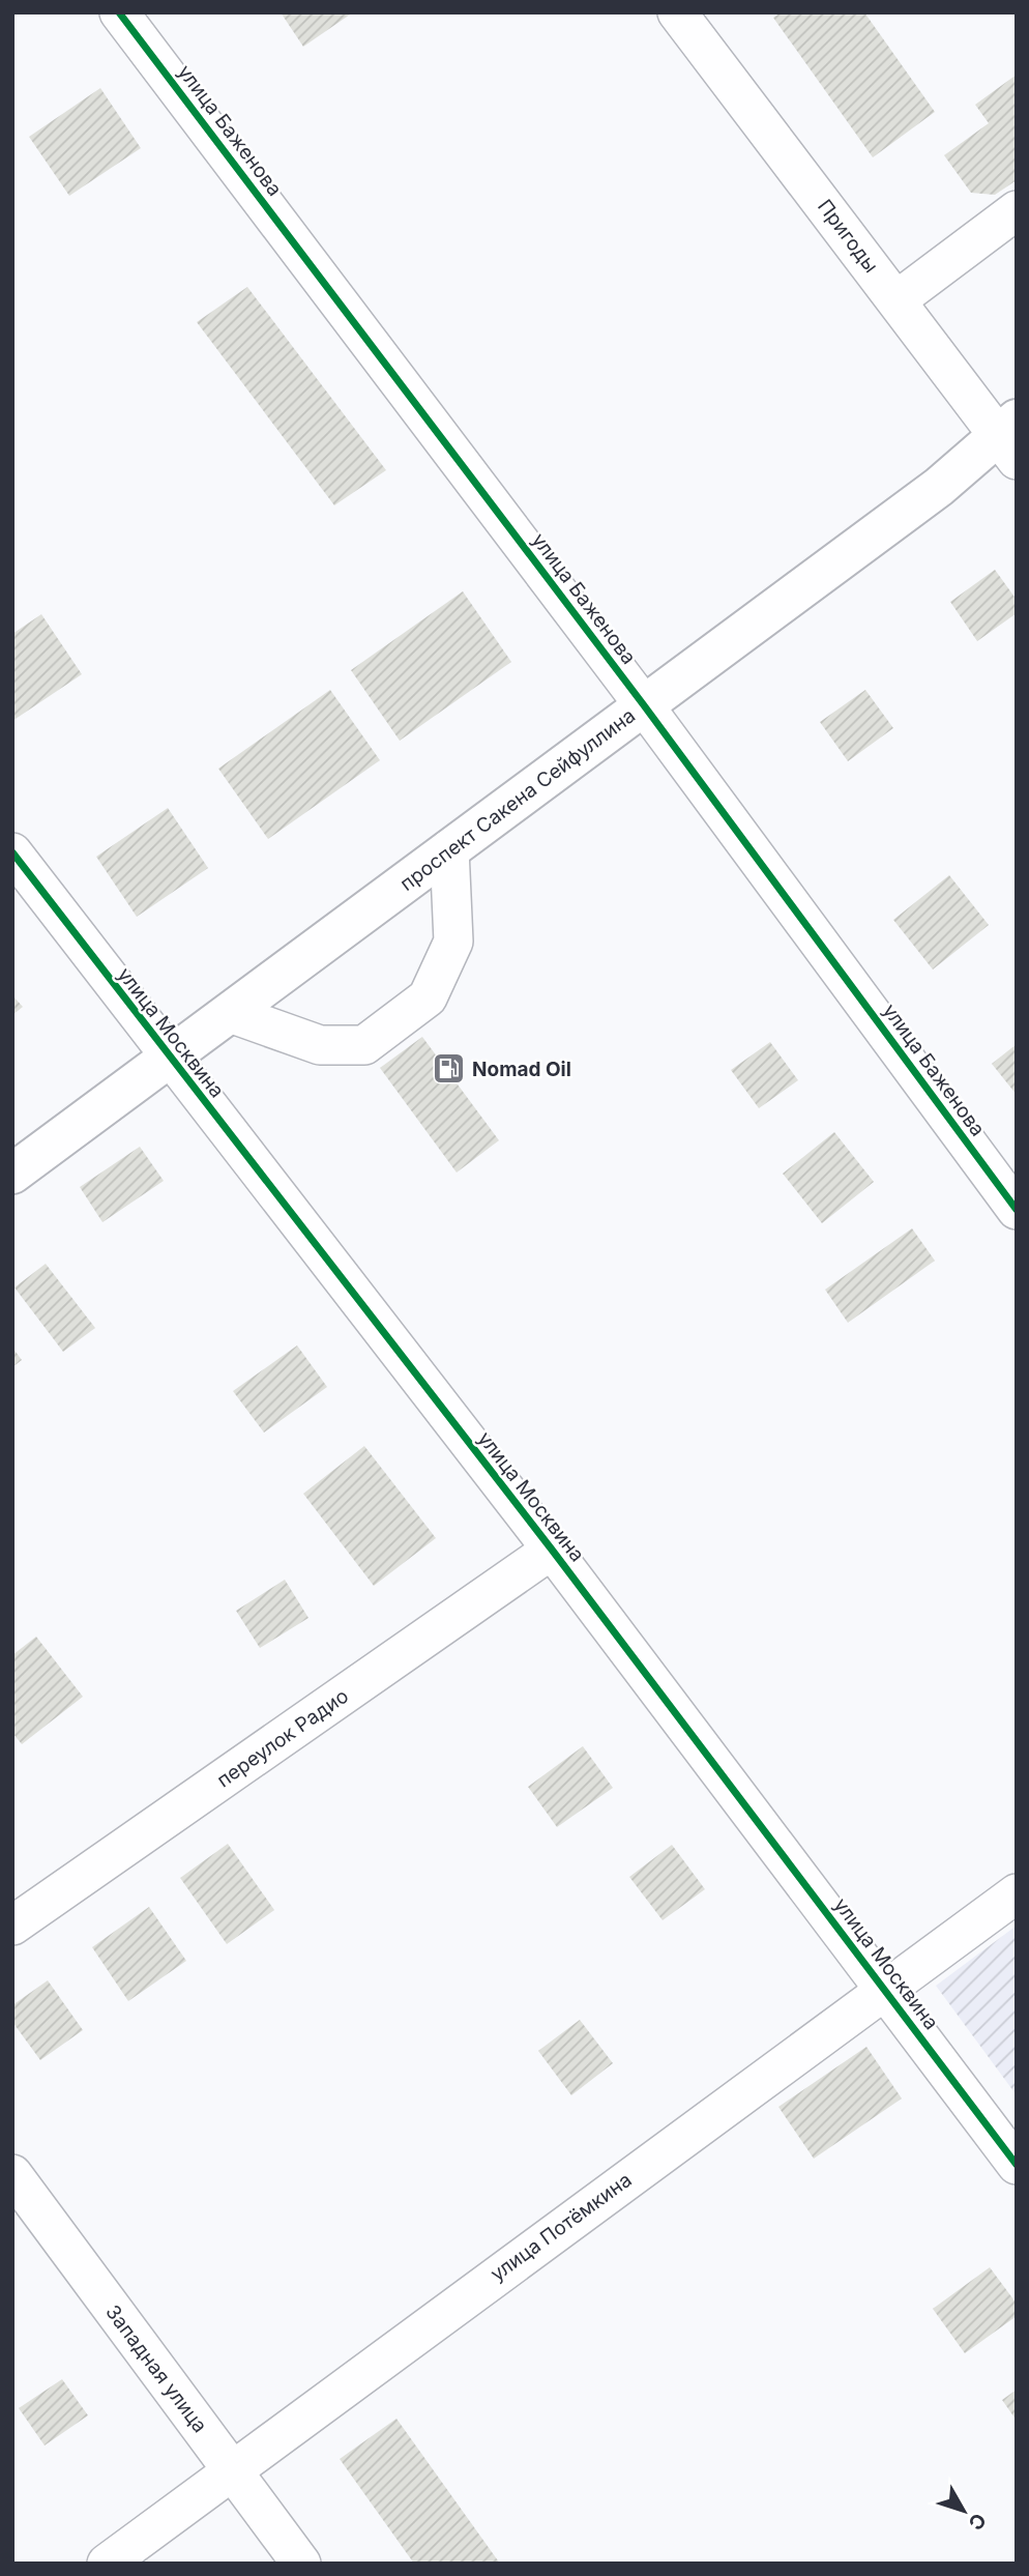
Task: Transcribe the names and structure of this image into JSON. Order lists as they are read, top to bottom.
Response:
{
  "streets": {
    "main road": ["проспект Сакена Сейфуллина"],
    "street": [
      "улица Баженова",
      "Пригоды",
      "улица Москвина",
      "переулок Радио",
      "улица Потёмкина",
      "Западная улица"
    ]
  },
  "crossings": [
    ["улица Баженова", "проспект Сакена Сейфуллина"],
    ["Пригоды", "проспект Сакена Сейфуллина"],
    ["проспект Сакена Сейфуллина", "улица Москвина"],
    ["улица Москвина", "переулок Радио"],
    ["улица Москвина", "улица Потёмкина"],
    ["улица Потёмкина", "Западная улица"]
  ],
  "places": {
    "fuel station": ["Nomad Oil"]
  },
  "north": "bottom right"
}
